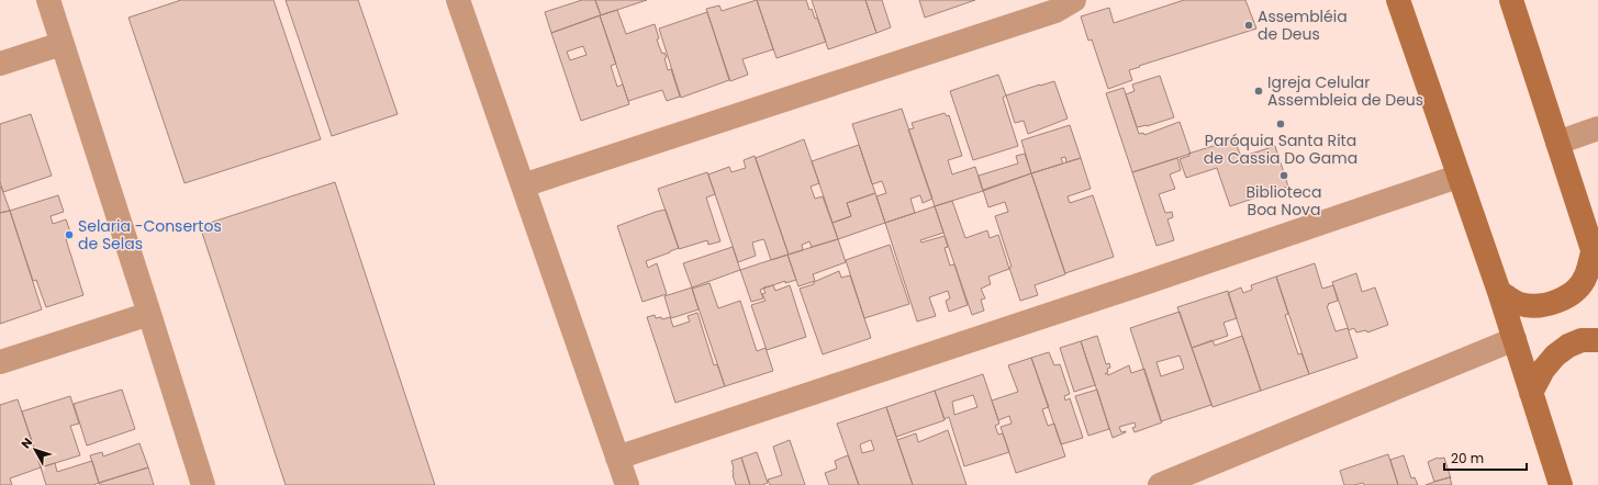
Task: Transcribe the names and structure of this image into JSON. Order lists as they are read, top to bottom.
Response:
{
  "places": [
    "Assembléia de Deus",
    "Igreja Celular Assembleia de Deus",
    "Paróquia Santa Rita de Cassia Do Gama",
    "Biblioteca Boa Nova",
    "Selaria -Consertos de Selas"
  ],
  "scale_bar": "20 m",
  "north": "top left"
}
